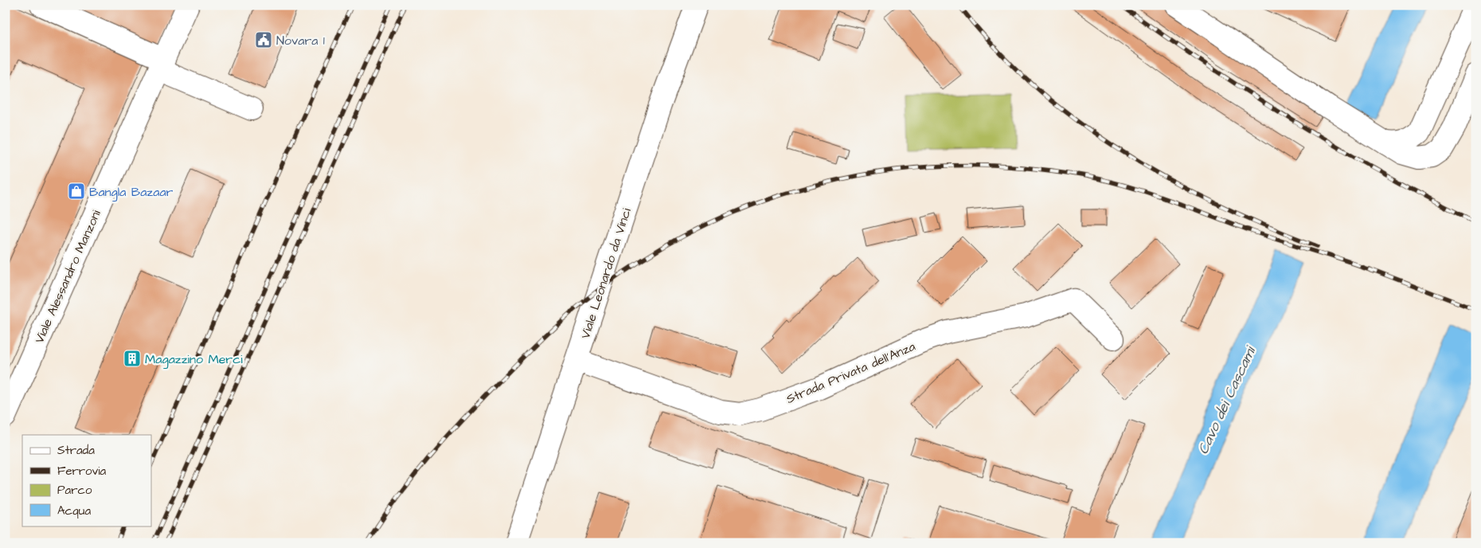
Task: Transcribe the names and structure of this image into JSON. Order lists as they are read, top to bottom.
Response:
{
  "streets": {
    "street": ["Viale Leonardo da Vinci", "Viale Alessandro Manzoni", "Strada Privata dell'Anza"]
  },
  "crossings": [
    ["Viale Leonardo da Vinci", "Strada Privata dell'Anza"]
  ],
  "water": ["Cavo dei Cascami"],
  "places": {
    "public building": ["Novara 1"],
    "shop": ["Bangla Bazaar"],
    "building": ["Magazzino Merci"]
  },
  "legend": [
    "Strada",
    "Ferrovia",
    "Parco",
    "Acqua"
  ]
}
